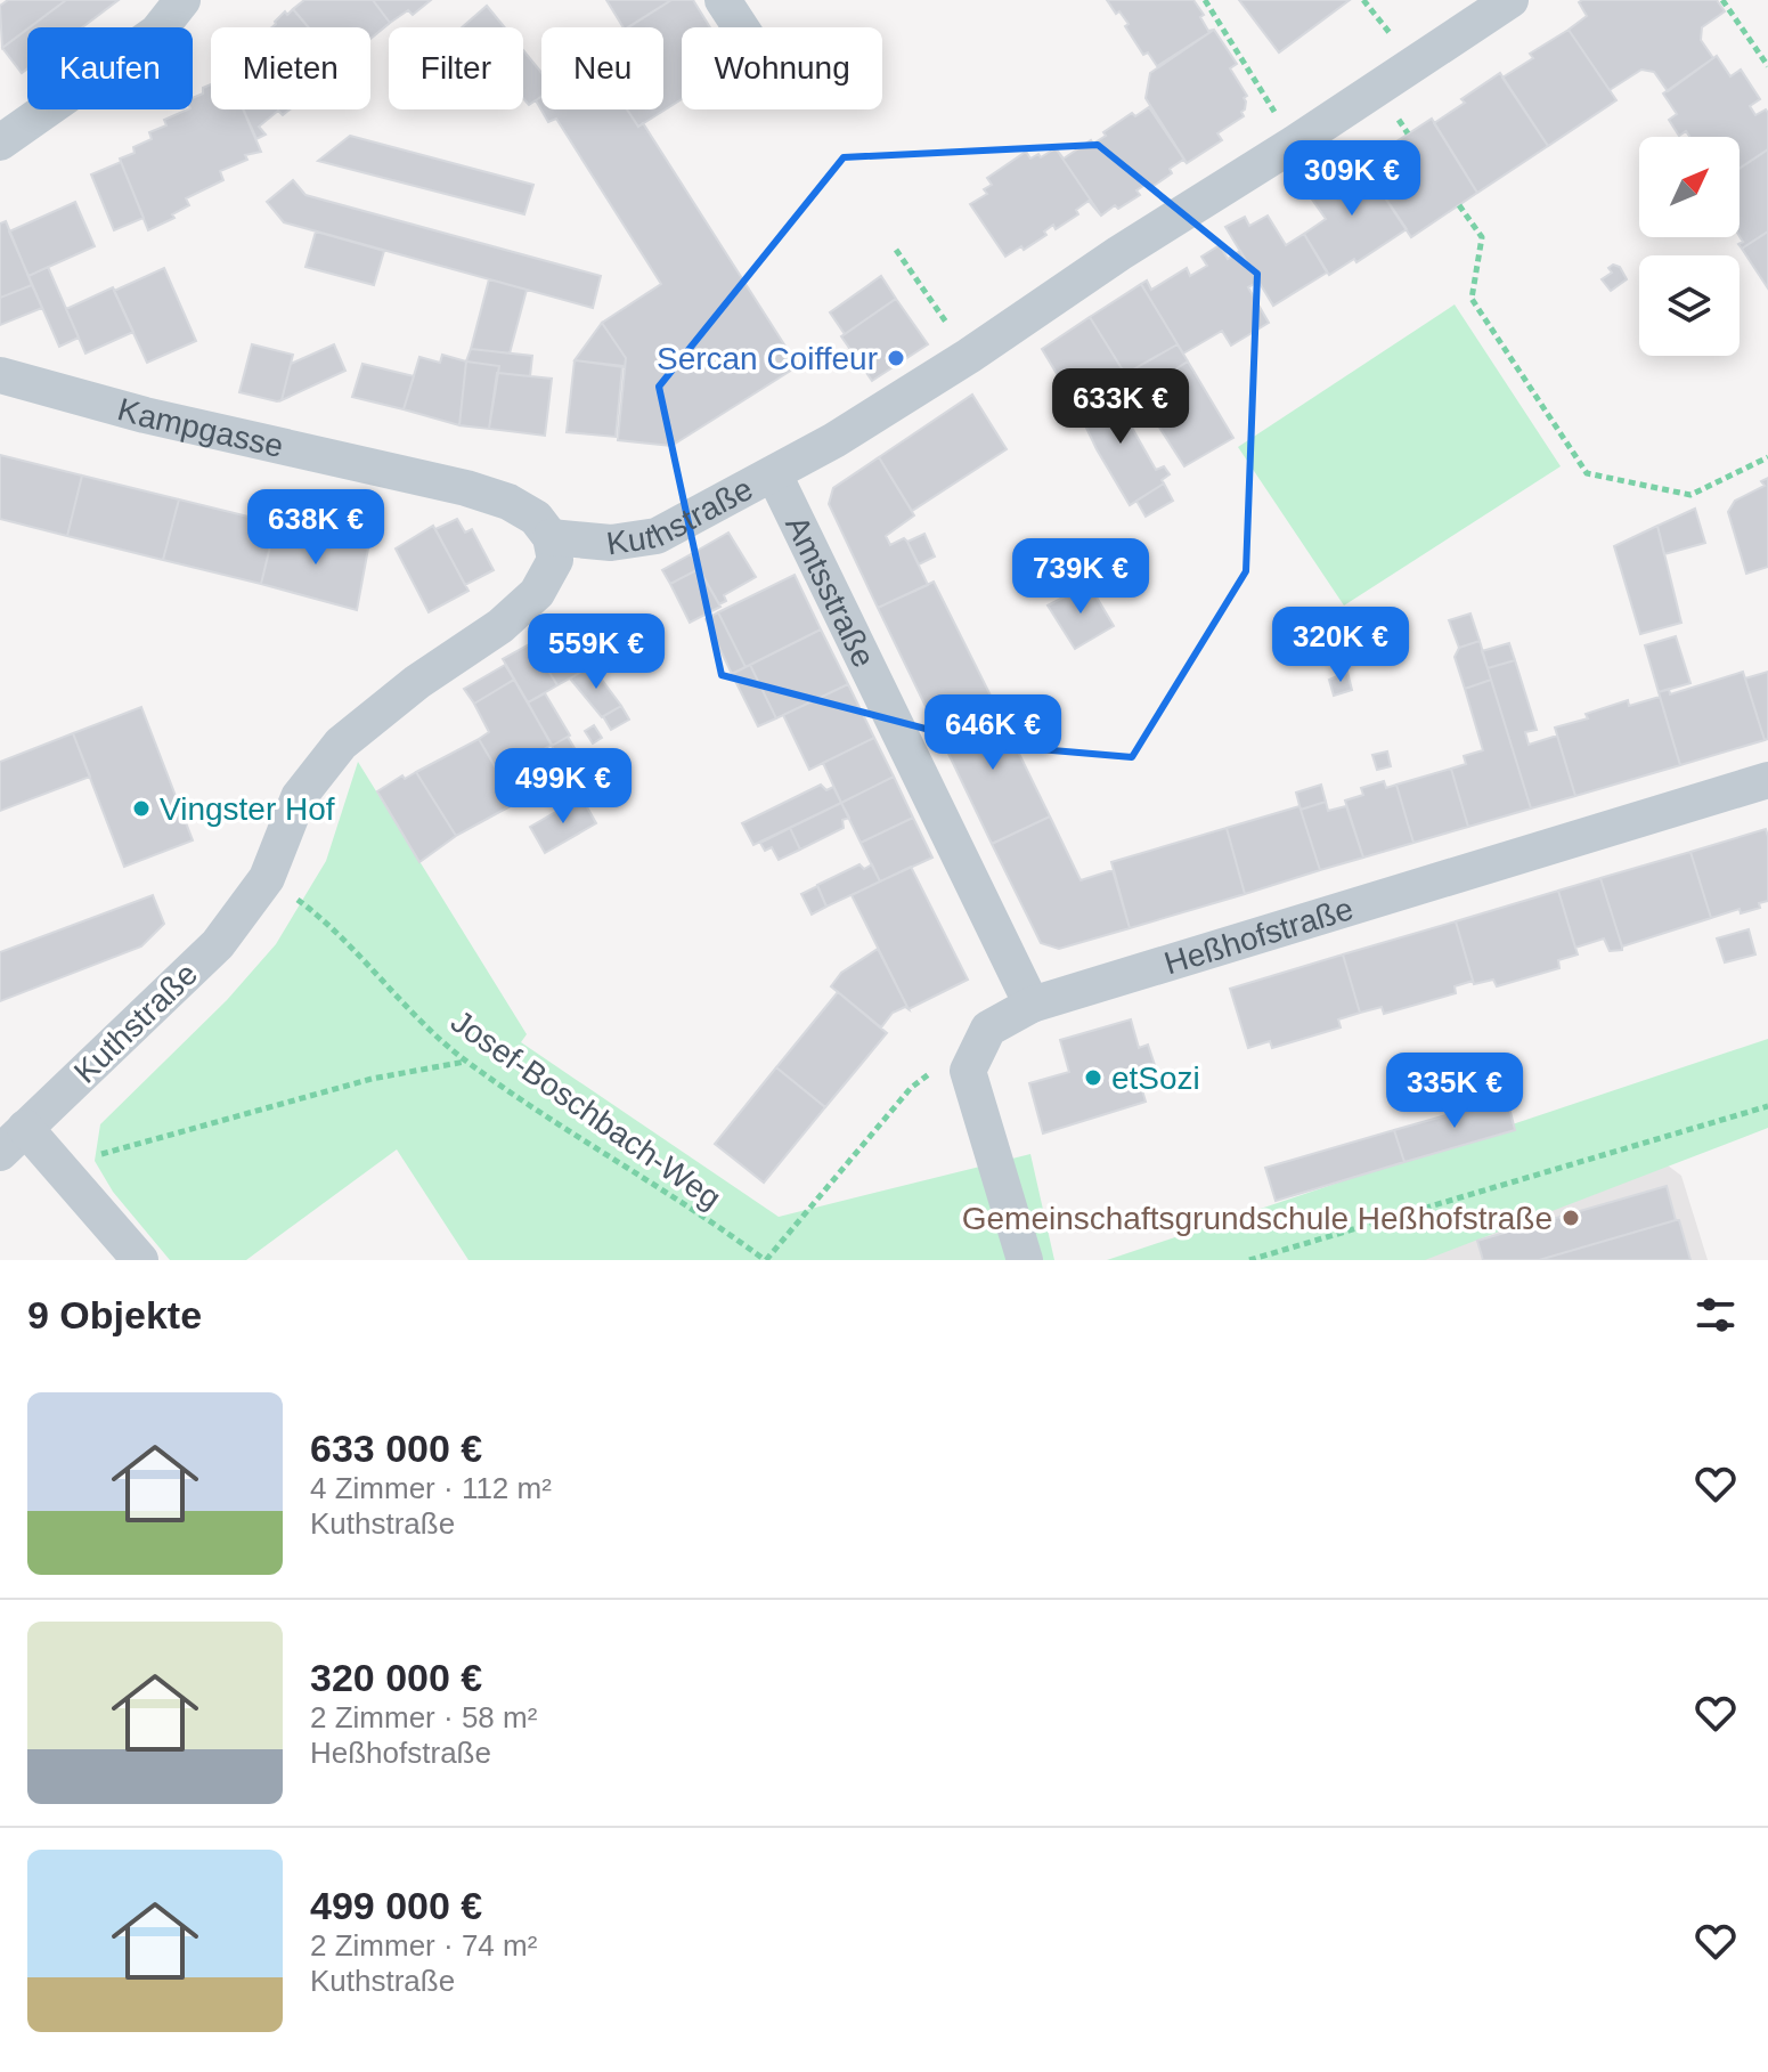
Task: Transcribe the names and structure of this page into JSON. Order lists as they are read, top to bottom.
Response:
{
  "streets": {
    "street": [
      "Kampgasse",
      "Kuthstraße",
      "Amtsstraße",
      "Heßhofstraße"
    ],
    "path": ["Josef-Boschbach-Weg"]
  },
  "crossings": [
    ["Kampgasse", "Kuthstraße"],
    ["Kuthstraße", "Amtsstraße"],
    ["Kuthstraße", "Josef-Boschbach-Weg"],
    ["Amtsstraße", "Heßhofstraße"]
  ],
  "places": [
    "Sercan Coiffeur",
    "Vingster Hof",
    "etSozi",
    "Gemeinschaftsgrundschule Heßhofstraße"
  ],
  "north": "top right",
  "page": {
    "chip": [
      "Kaufen",
      "Mieten",
      "Filter",
      "Neu",
      "Wohnung"
    ],
    "price": [
      "309K €",
      "633K €",
      "638K €",
      "739K €",
      "320K €",
      "559K €",
      "646K €",
      "499K €",
      "335K €"
    ],
    "heading": "9 Objekte",
    "list": [
      {
        "name": "633 000 €",
        "note": "4 Zimmer · 112 m² · Kuthstraße"
      },
      {
        "name": "320 000 €",
        "note": "2 Zimmer · 58 m² · Heßhofstraße"
      },
      {
        "name": "499 000 €",
        "note": "2 Zimmer · 74 m² · Kuthstraße"
      }
    ]
  }
}
